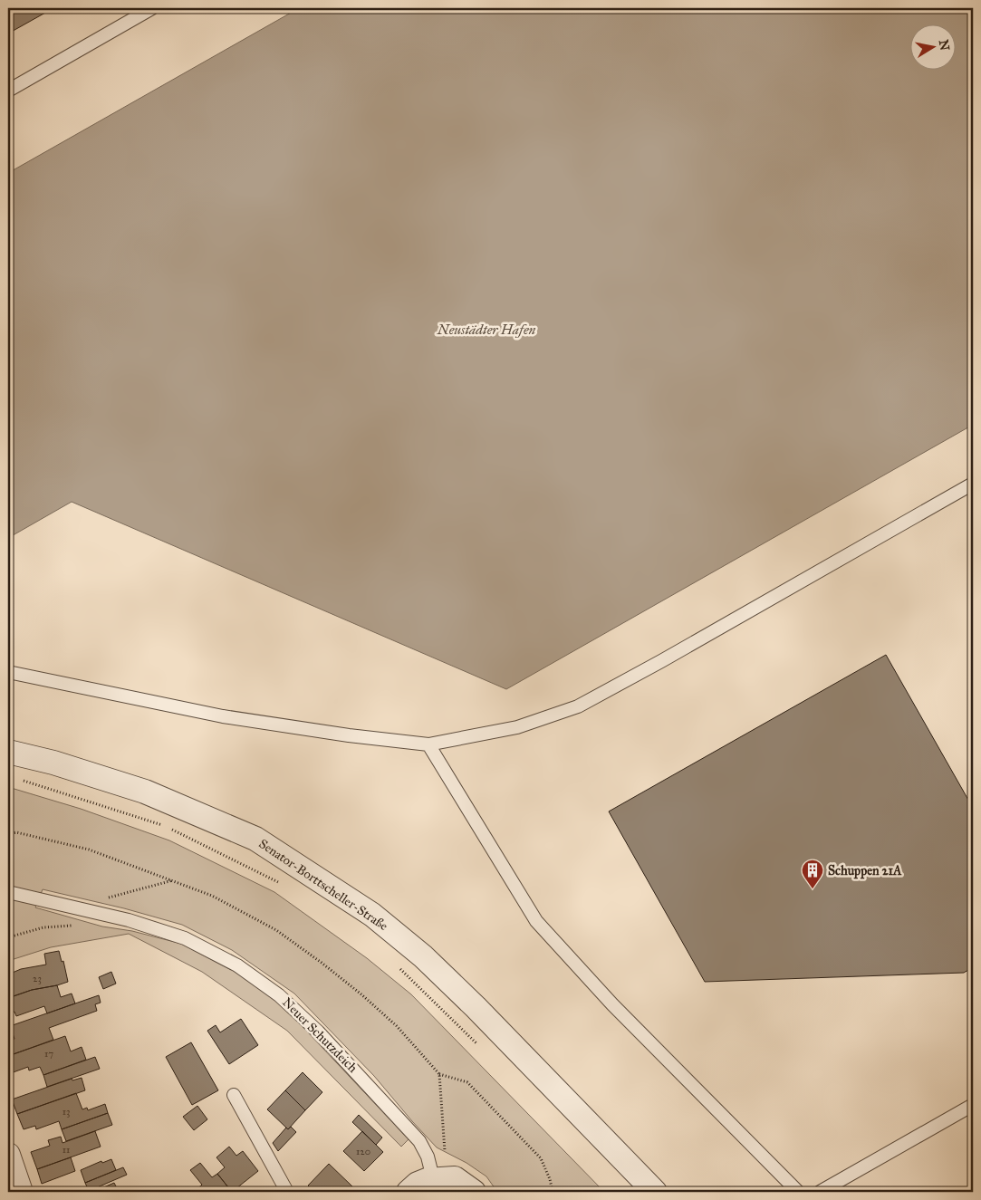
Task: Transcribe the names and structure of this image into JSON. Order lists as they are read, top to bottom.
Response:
{
  "streets": {
    "street": ["Senator-Borttscheller-Straße"],
    "lane": ["Neuer Schutzdeich"]
  },
  "water": ["Neustädter Hafen"],
  "places": {
    "building": ["Schuppen 21A"]
  },
  "house_numbers": [
    "23",
    "17",
    "13",
    "11",
    "120"
  ],
  "north": "right"
}
